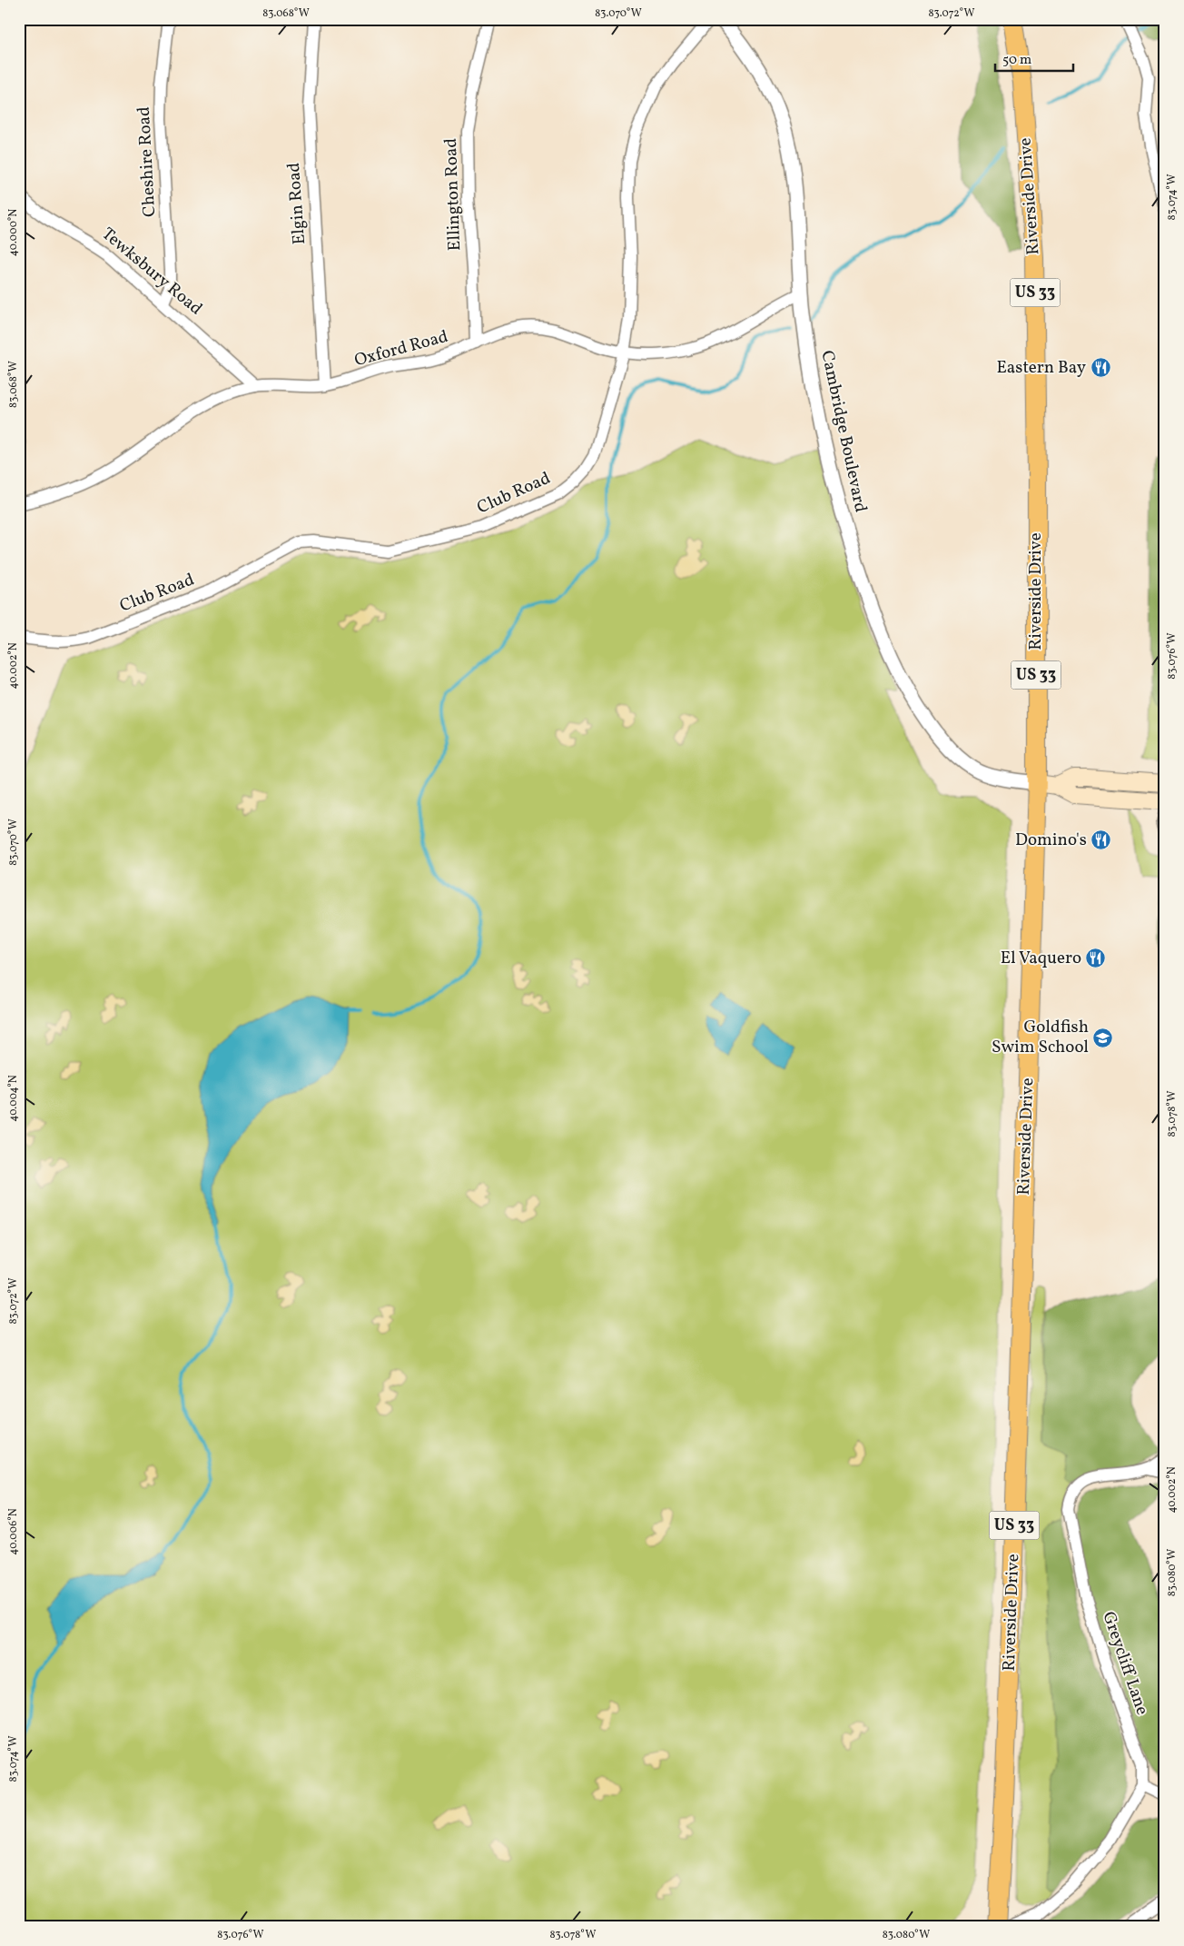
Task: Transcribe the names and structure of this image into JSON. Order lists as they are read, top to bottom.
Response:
{
  "streets": {
    "main road": ["Riverside Drive", "US 33"],
    "street": [
      "Cheshire Road",
      "Ellington Road",
      "Elgin Road",
      "Tewksbury Road",
      "Oxford Road",
      "Cambridge Boulevard",
      "Club Road",
      "Greycliff Lane"
    ]
  },
  "crossings": [
    ["Cheshire Road", "Tewksbury Road"],
    ["Ellington Road", "Oxford Road"],
    ["Riverside Drive", "Cambridge Boulevard"],
    ["Elgin Road", "Oxford Road"],
    ["Tewksbury Road", "Oxford Road"],
    ["Oxford Road", "Cambridge Boulevard"],
    ["Oxford Road", "Club Road"]
  ],
  "places": {
    "restaurant": ["Eastern Bay", "Domino's", "El Vaquero"],
    "school or university": ["Goldfish Swim School"]
  },
  "scale_bar": "50 m",
  "coordinates": [
    "83.068°W",
    "83.070°W",
    "83.072°W",
    "83.074°W",
    "40.000°N",
    "83.076°W",
    "40.002°N",
    "40.004°N",
    "83.078°W",
    "40.006°N",
    "83.080°W"
  ]
}
